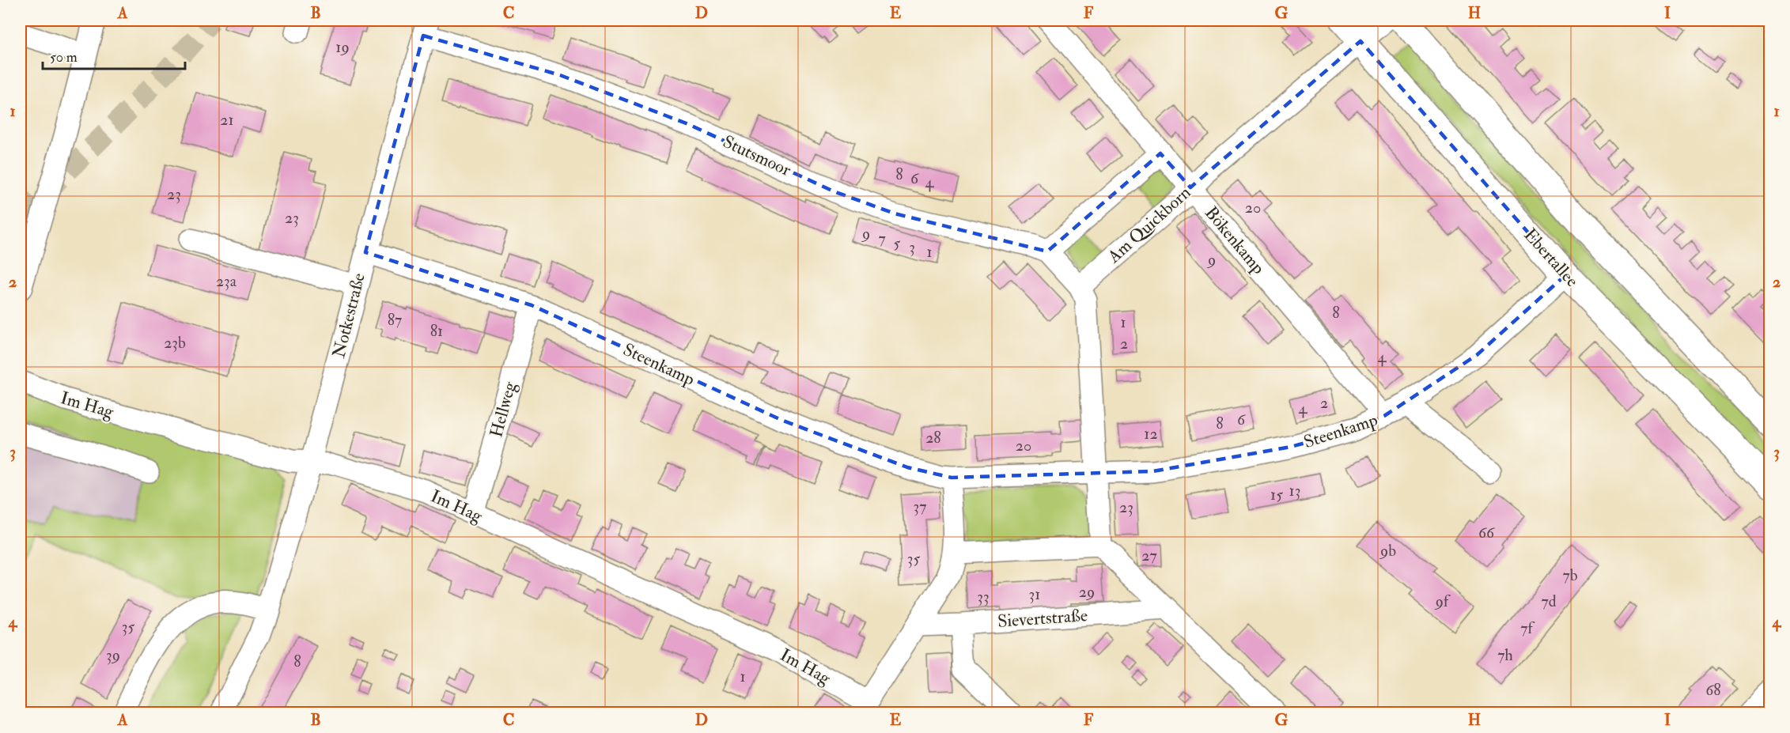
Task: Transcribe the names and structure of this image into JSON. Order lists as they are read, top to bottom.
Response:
{
  "streets": {
    "main road": ["Ebertallee"],
    "street": [
      "Stutsmoor",
      "Am Quickborn",
      "Bökenkamp",
      "Notkestraße",
      "Steenkamp",
      "Im Hag",
      "Hellweg",
      "Sievertstraße"
    ]
  },
  "crossings": [
    ["Stutsmoor", "Am Quickborn"],
    ["Stutsmoor", "Notkestraße"],
    ["Am Quickborn", "Bökenkamp"],
    ["Am Quickborn", "Ebertallee"],
    ["Bökenkamp", "Steenkamp"],
    ["Ebertallee", "Steenkamp"],
    ["Notkestraße", "Steenkamp"],
    ["Notkestraße", "Im Hag"],
    ["Steenkamp", "Hellweg"],
    ["Im Hag", "Hellweg"]
  ],
  "house_numbers": [
    "19",
    "21",
    "8",
    "6",
    "4",
    "23",
    "20",
    "23",
    "9",
    "7",
    "5",
    "3",
    "1",
    "9",
    "23a",
    "8",
    "87",
    "1",
    "81",
    "23b",
    "2",
    "4",
    "2",
    "4",
    "6",
    "8",
    "12",
    "28",
    "20",
    "13",
    "15",
    "37",
    "23",
    "66",
    "9b",
    "27",
    "35",
    "7b",
    "29",
    "31",
    "33",
    "9f",
    "7d",
    "35",
    "7f",
    "39",
    "7h",
    "8",
    "1",
    "68"
  ],
  "scale_bar": "50 m",
  "grid": {
    "columns": [
      "A",
      "B",
      "C",
      "D",
      "E",
      "F",
      "G",
      "H",
      "I"
    ],
    "rows": [
      "1",
      "2",
      "3",
      "4"
    ]
  }
}
